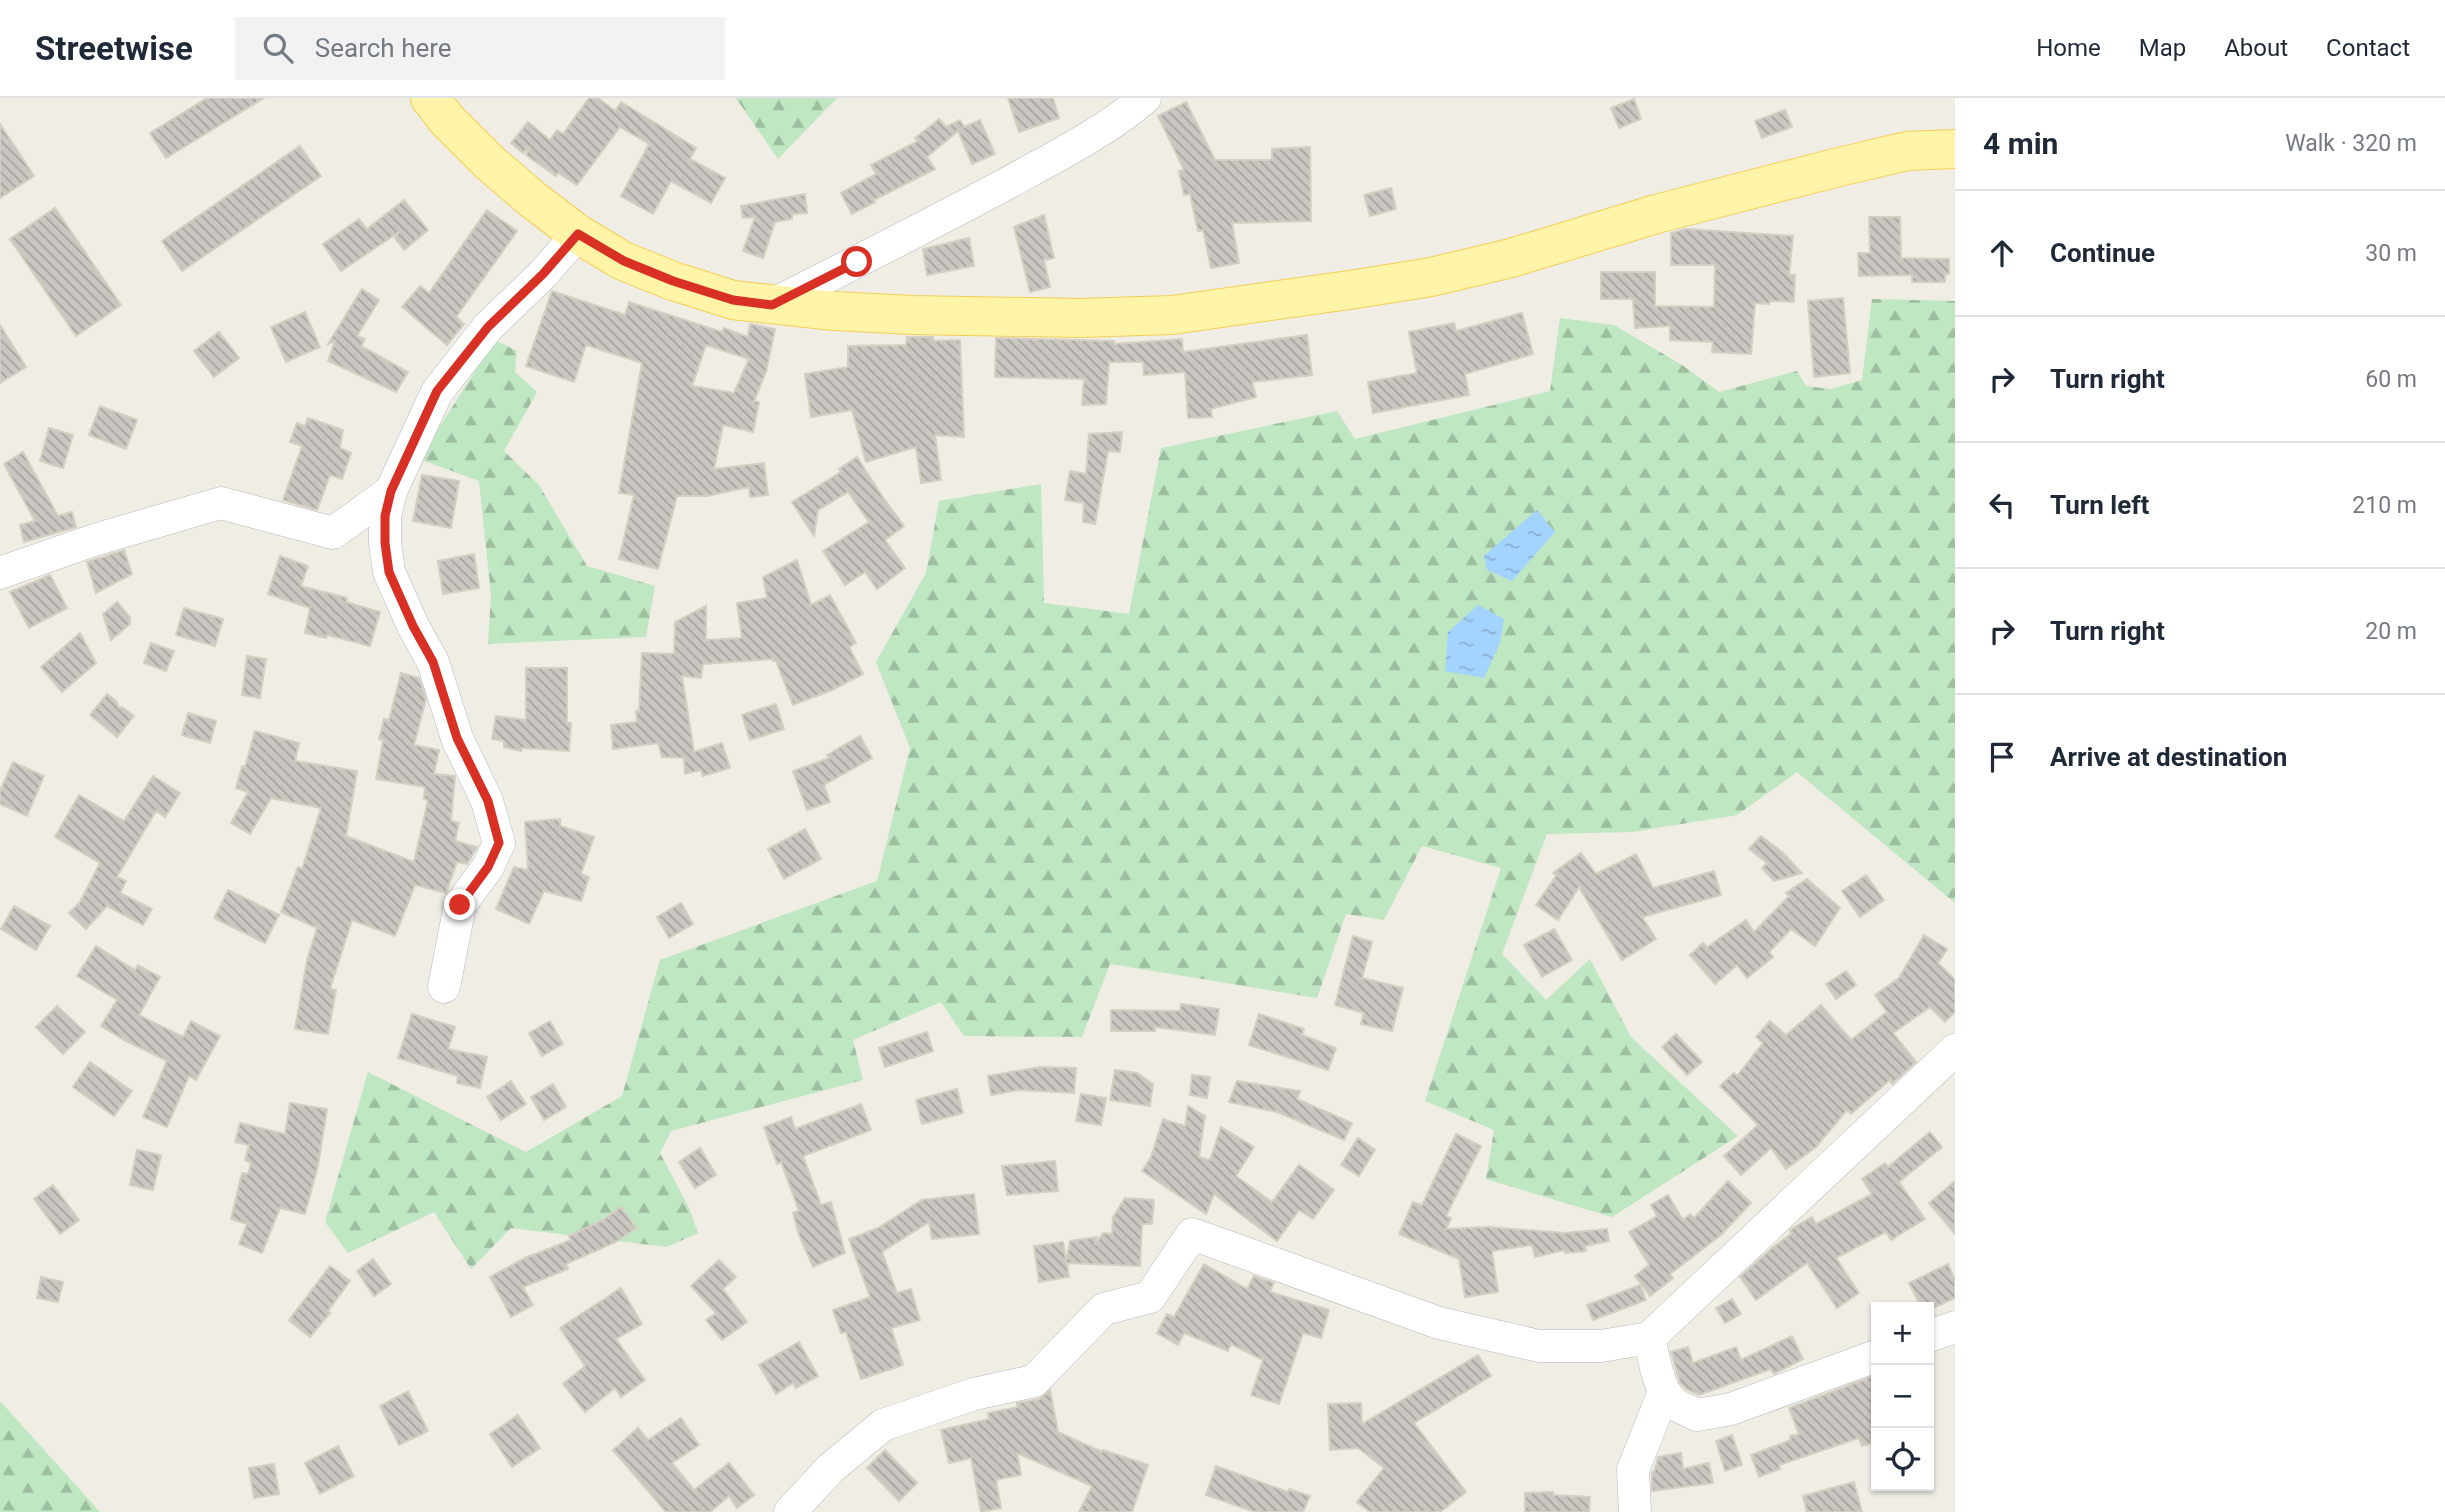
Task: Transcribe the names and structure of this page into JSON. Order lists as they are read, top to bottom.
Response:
{
  "page": {
    "header": "Streetwise",
    "search": "Search here",
    "nav": [
      "Home",
      "Map",
      "About",
      "Contact"
    ],
    "heading": ["4 min", "Walk · 320 m"],
    "list": [
      ["Continue", "30 m"],
      ["Turn right", "60 m"],
      ["Turn left", "210 m"],
      ["Turn right", "20 m"],
      "Arrive at destination"
    ],
    "map_buttons": ["+", "−"]
  }
}
